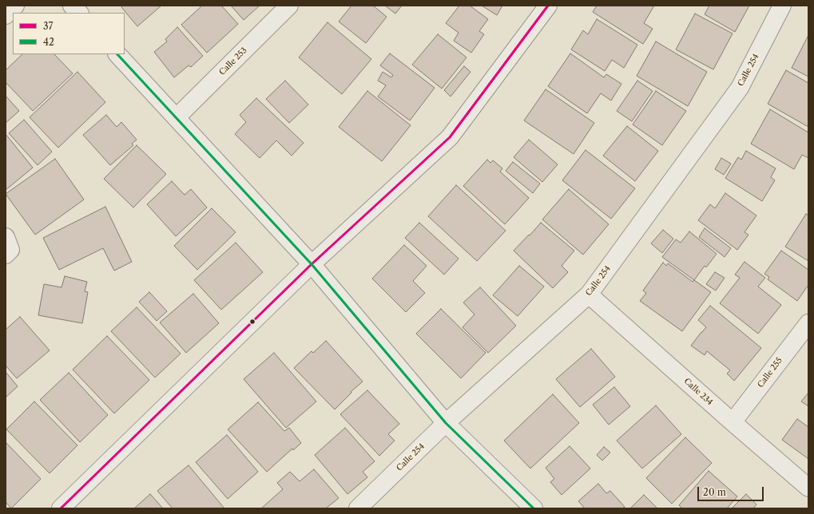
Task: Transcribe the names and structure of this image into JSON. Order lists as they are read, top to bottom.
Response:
{
  "streets": {
    "street": [
      "Calle 253",
      "Calle 254",
      "Calle 255",
      "Calle 234"
    ]
  },
  "crossings": [
    ["Calle 254", "Calle 234"],
    ["Calle 255", "Calle 234"]
  ],
  "lines": ["transit line 37", "transit line 42"],
  "legend": ["37", "42"],
  "scale_bar": "20 m"
}
